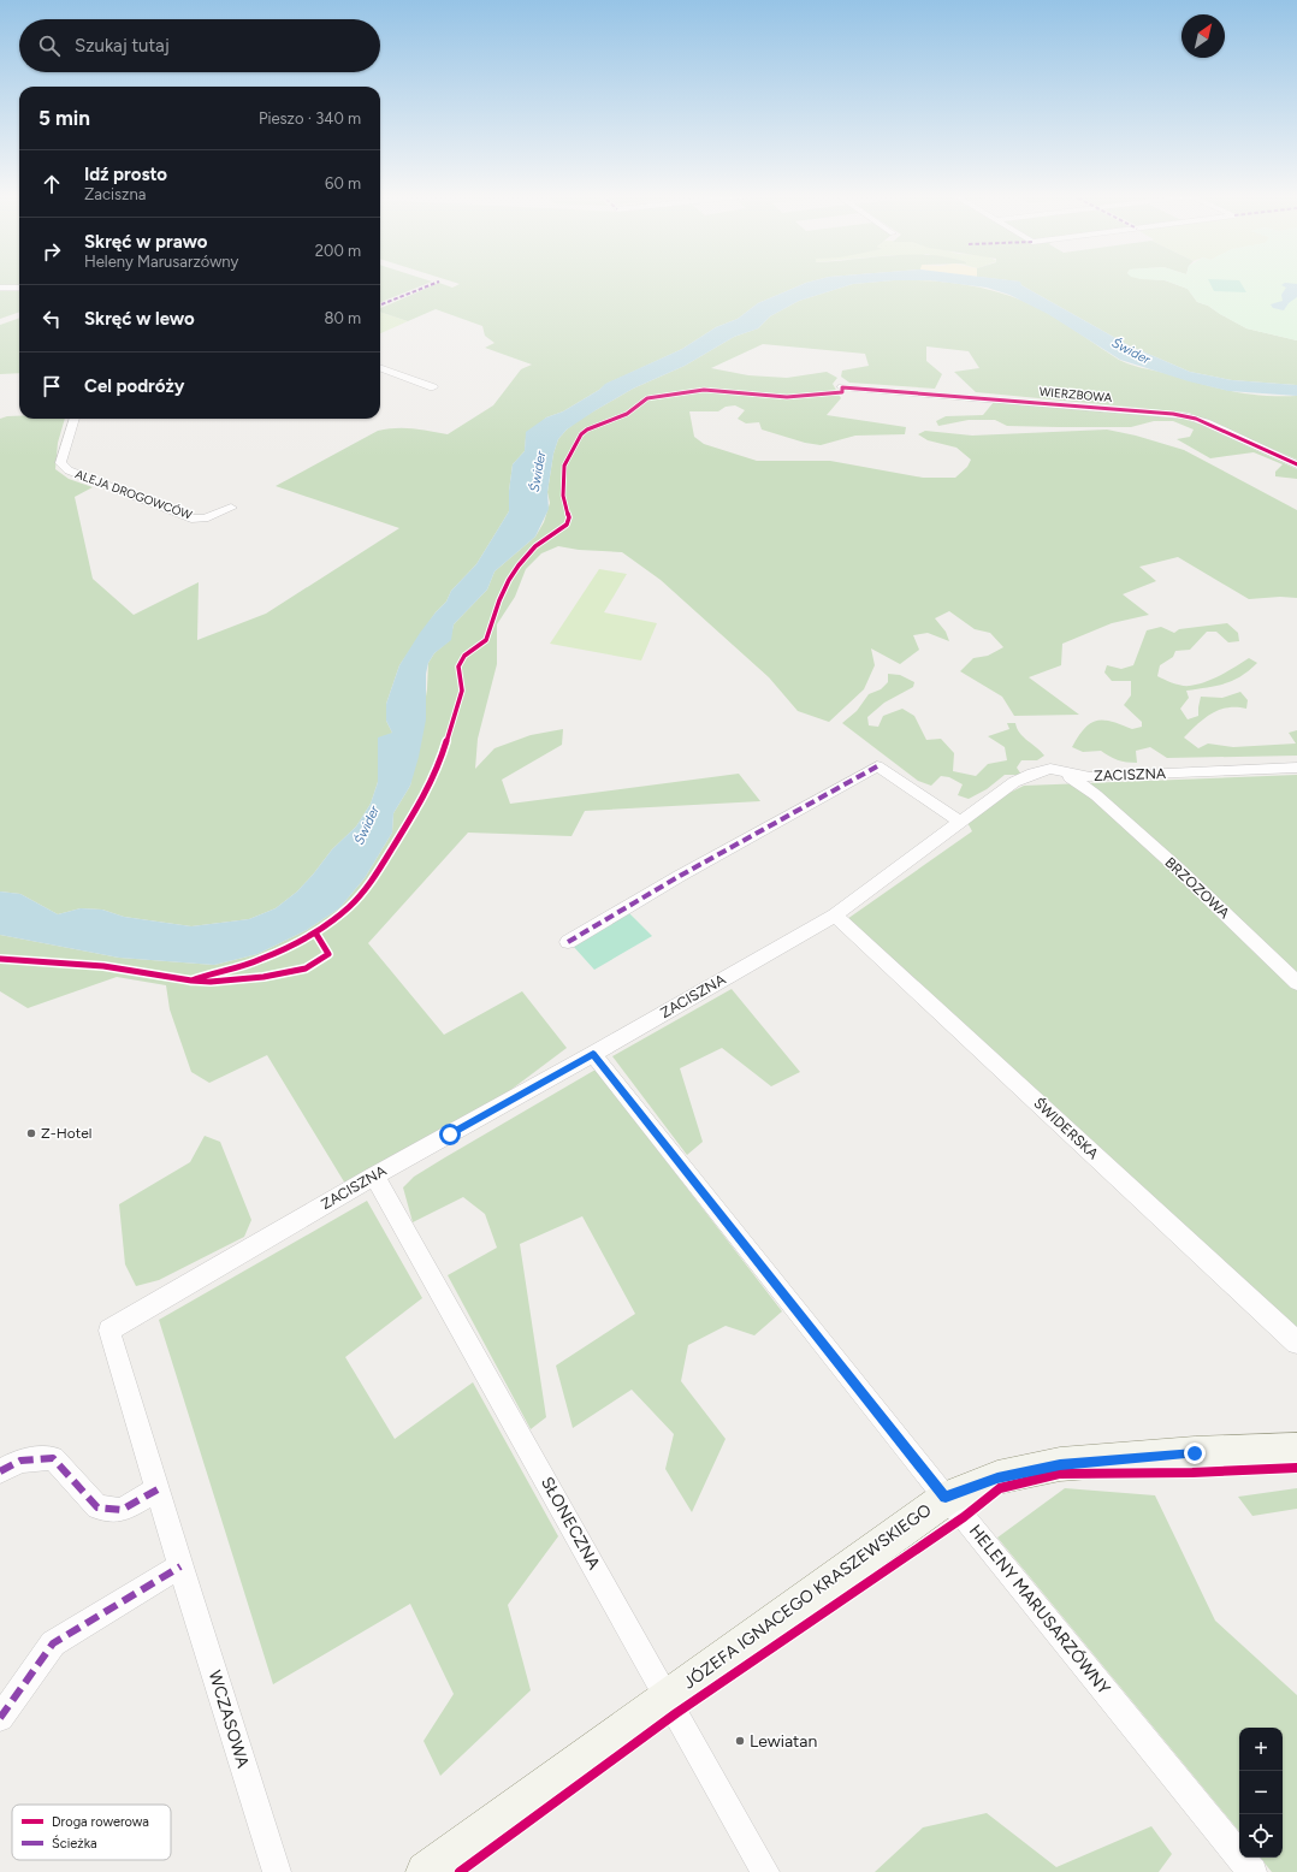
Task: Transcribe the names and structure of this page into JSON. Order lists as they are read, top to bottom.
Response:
{
  "streets": {
    "street": [
      "WIERZBOWA",
      "ALEJA DROGOWCÓW",
      "ZACISZNA",
      "BRZOZOWA",
      "ŚWIDERSKA",
      "SŁONECZNA",
      "JÓZEFA IGNACEGO KRASZEWSKIEGO",
      "HELENY MARUSARZÓWNY",
      "WCZASOWA"
    ]
  },
  "crossings": [
    ["ZACISZNA", "BRZOZOWA"],
    ["ZACISZNA", "ŚWIDERSKA"],
    ["ZACISZNA", "SŁONECZNA"],
    ["ZACISZNA", "HELENY MARUSARZÓWNY"],
    ["ZACISZNA", "WCZASOWA"],
    ["SŁONECZNA", "JÓZEFA IGNACEGO KRASZEWSKIEGO"],
    ["JÓZEFA IGNACEGO KRASZEWSKIEGO", "HELENY MARUSARZÓWNY"]
  ],
  "water": ["Świder"],
  "places": ["Z-Hotel", "Lewiatan"],
  "legend": ["Droga rowerowa", "Ścieżka"],
  "north": "top right",
  "page": {
    "search": "Szukaj tutaj",
    "heading": ["5 min", "Pieszo · 340 m"],
    "list": [
      ["Idź prosto", "Zaciszna", "60 m"],
      ["Skręć w prawo", "Heleny Marusarzówny", "200 m"],
      ["Skręć w lewo", "80 m"],
      "Cel podróży"
    ],
    "map_buttons": ["+", "−"]
  }
}
